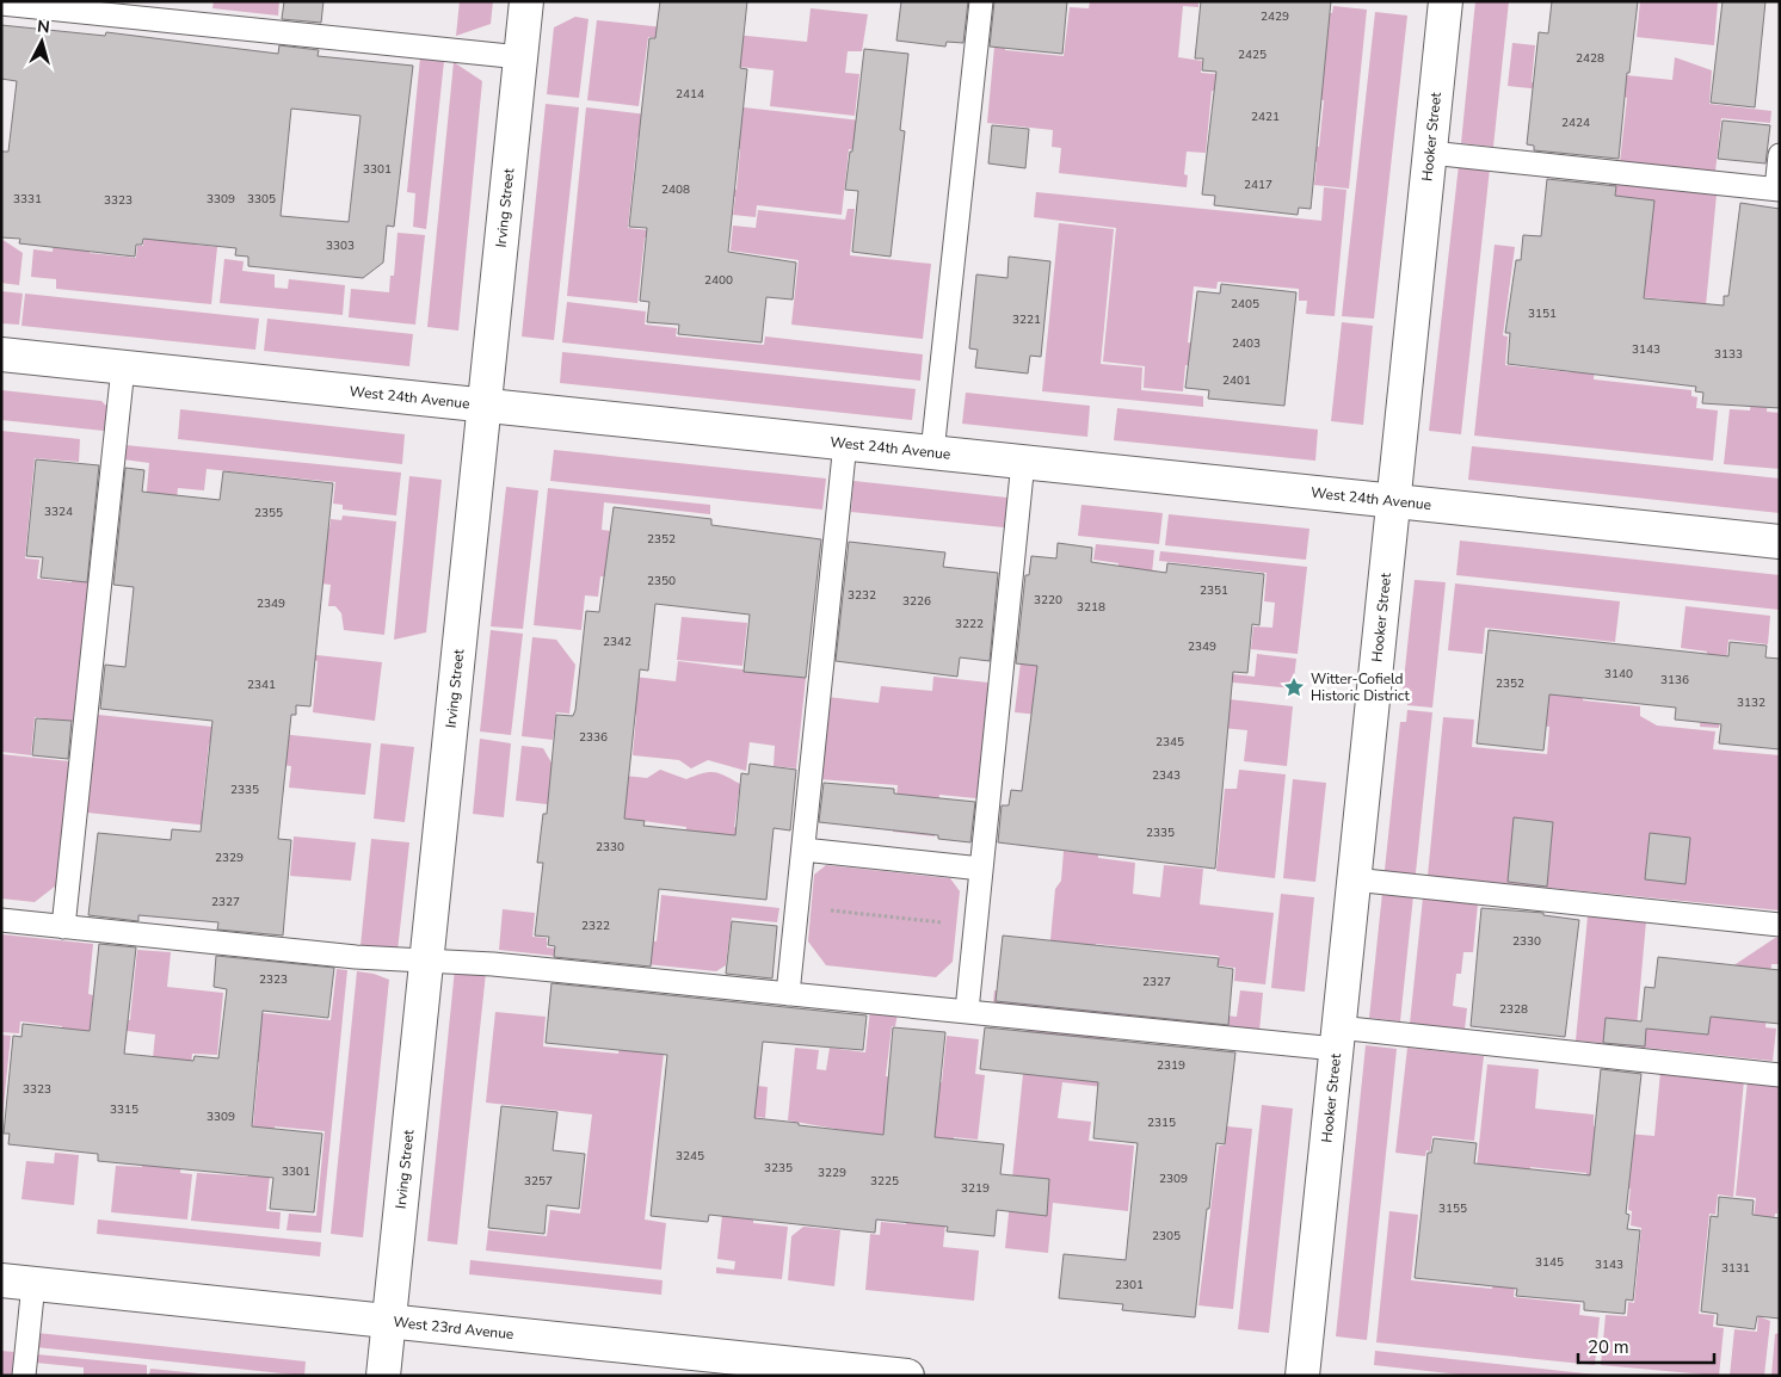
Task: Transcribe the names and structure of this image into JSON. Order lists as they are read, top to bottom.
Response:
{
  "streets": {
    "street": [
      "Hooker Street",
      "Irving Street",
      "West 24th Avenue",
      "West 23rd Avenue"
    ]
  },
  "crossings": [
    ["Hooker Street", "West 24th Avenue"],
    ["Irving Street", "West 24th Avenue"],
    ["Irving Street", "West 23rd Avenue"]
  ],
  "places": {
    "place": ["Witter-Cofield Historic District"]
  },
  "house_numbers": [
    "2429",
    "2425",
    "2428",
    "2414",
    "2421",
    "2424",
    "3301",
    "2417",
    "2408",
    "3331",
    "3309",
    "3305",
    "3323",
    "3303",
    "2400",
    "2405",
    "3151",
    "3221",
    "2403",
    "3143",
    "3133",
    "2401",
    "3324",
    "2355",
    "2352",
    "2350",
    "2351",
    "3232",
    "3220",
    "3226",
    "2349",
    "3218",
    "3222",
    "2342",
    "2349",
    "3140",
    "3136",
    "2352",
    "2341",
    "3132",
    "2336",
    "2345",
    "2343",
    "2335",
    "2335",
    "2330",
    "2329",
    "2327",
    "2322",
    "2330",
    "2323",
    "2327",
    "2328",
    "2319",
    "3323",
    "3315",
    "3309",
    "2315",
    "3245",
    "3235",
    "3301",
    "3229",
    "2309",
    "3257",
    "3225",
    "3219",
    "3155",
    "2305",
    "3145",
    "3143",
    "3131",
    "2301"
  ],
  "scale_bar": "20 m",
  "north": "top"
}
